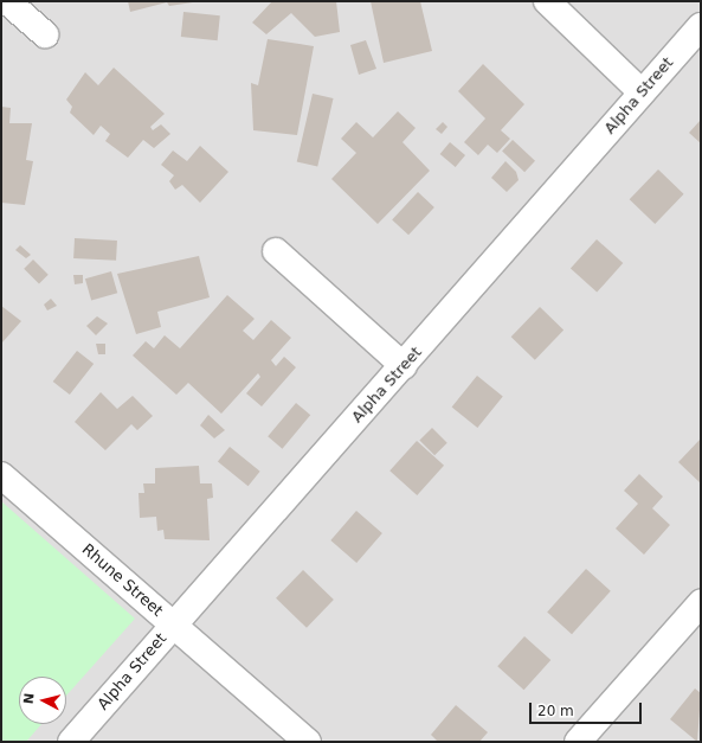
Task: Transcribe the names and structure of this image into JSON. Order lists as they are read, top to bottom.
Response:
{
  "streets": {
    "street": ["Alpha Street", "Rhune Street"]
  },
  "crossings": [
    ["Alpha Street", "Rhune Street"]
  ],
  "scale_bar": "20 m",
  "north": "left"
}
